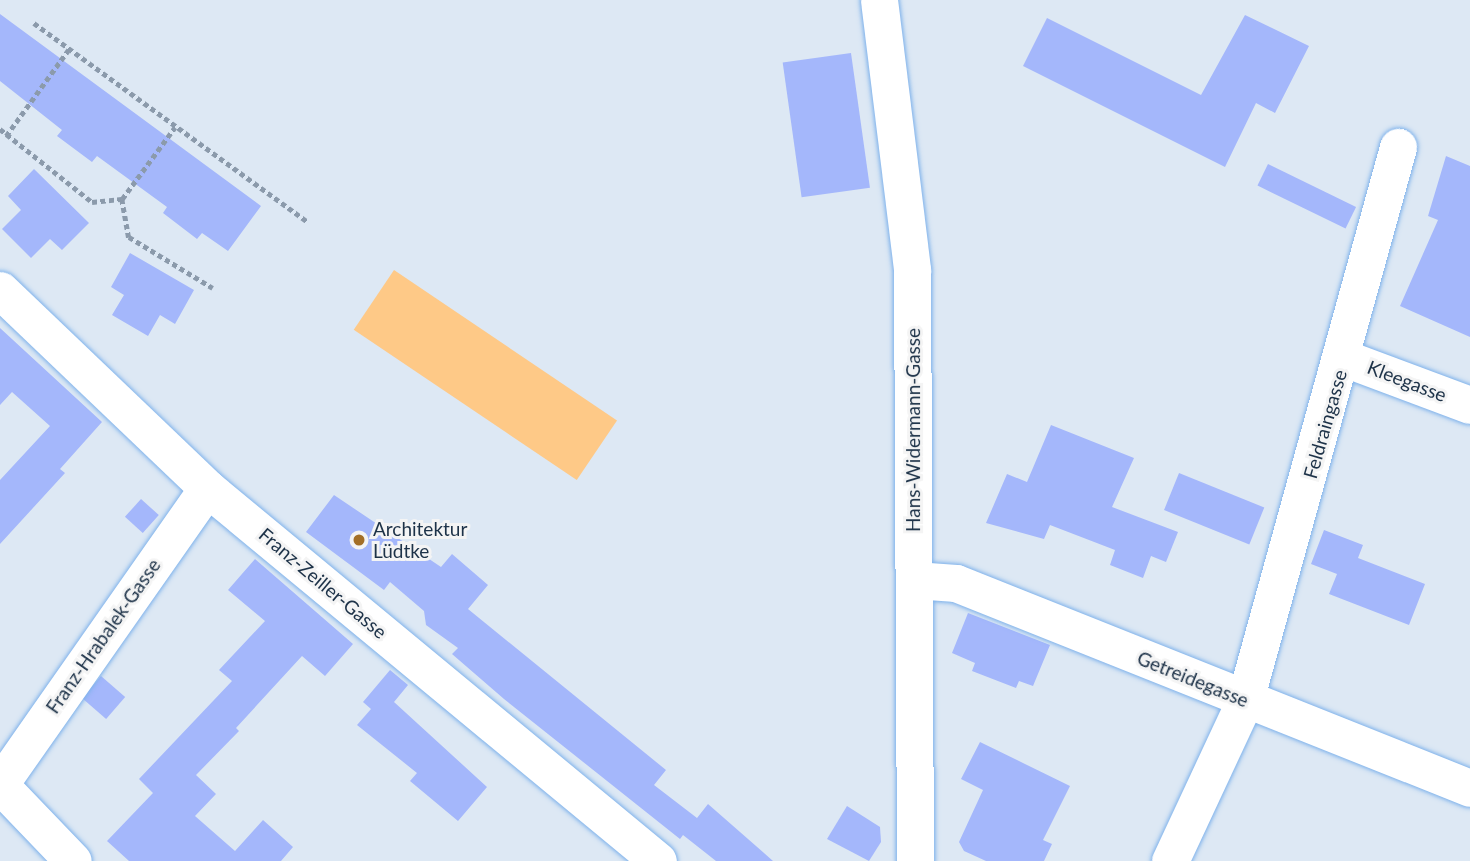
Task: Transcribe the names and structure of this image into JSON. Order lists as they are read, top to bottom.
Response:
{
  "streets": {
    "street": [
      "Kleegasse",
      "Feldraingasse",
      "Hans-Widermann-Gasse",
      "Franz-Zeiller-Gasse",
      "Franz-Hrabalek-Gasse",
      "Getreidegasse"
    ]
  },
  "crossings": [
    ["Kleegasse", "Feldraingasse"],
    ["Feldraingasse", "Getreidegasse"],
    ["Hans-Widermann-Gasse", "Getreidegasse"],
    ["Franz-Zeiller-Gasse", "Franz-Hrabalek-Gasse"]
  ],
  "places": ["Architektur Lüdtke"]
}
